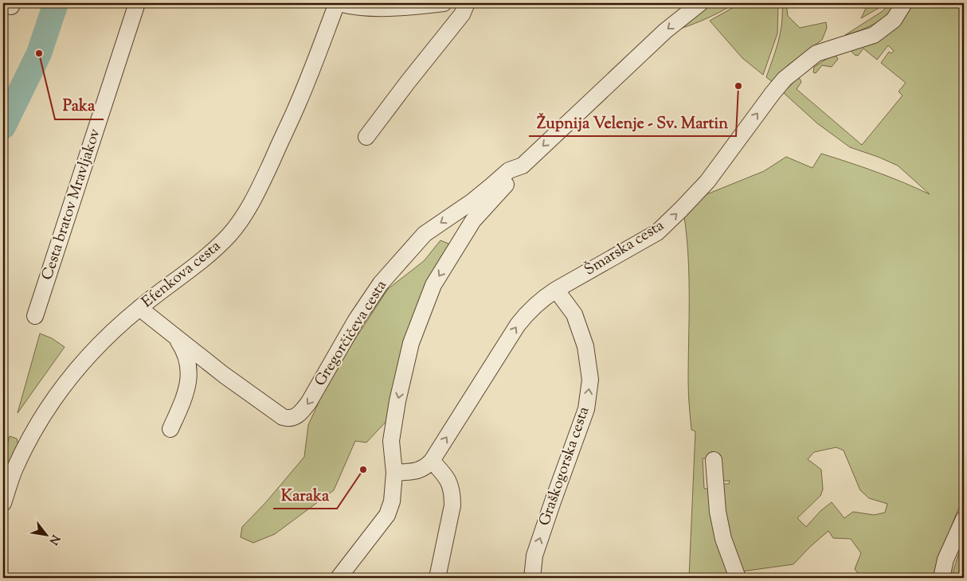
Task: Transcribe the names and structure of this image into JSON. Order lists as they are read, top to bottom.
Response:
{
  "streets": {
    "street": [
      "Cesta bratov Mravljakov",
      "Šmarska cesta",
      "Efenkova cesta",
      "Gregorčičeva cesta",
      "Graškogorska cesta"
    ]
  },
  "crossings": [
    ["Šmarska cesta", "Graškogorska cesta"],
    ["Efenkova cesta", "Gregorčičeva cesta"]
  ],
  "one_way": ["Šmarska cesta", "Gregorčičeva cesta"],
  "places": ["Paka", "Župnija Velenje - Sv. Martin", "Karaka"],
  "north": "bottom right"
}
